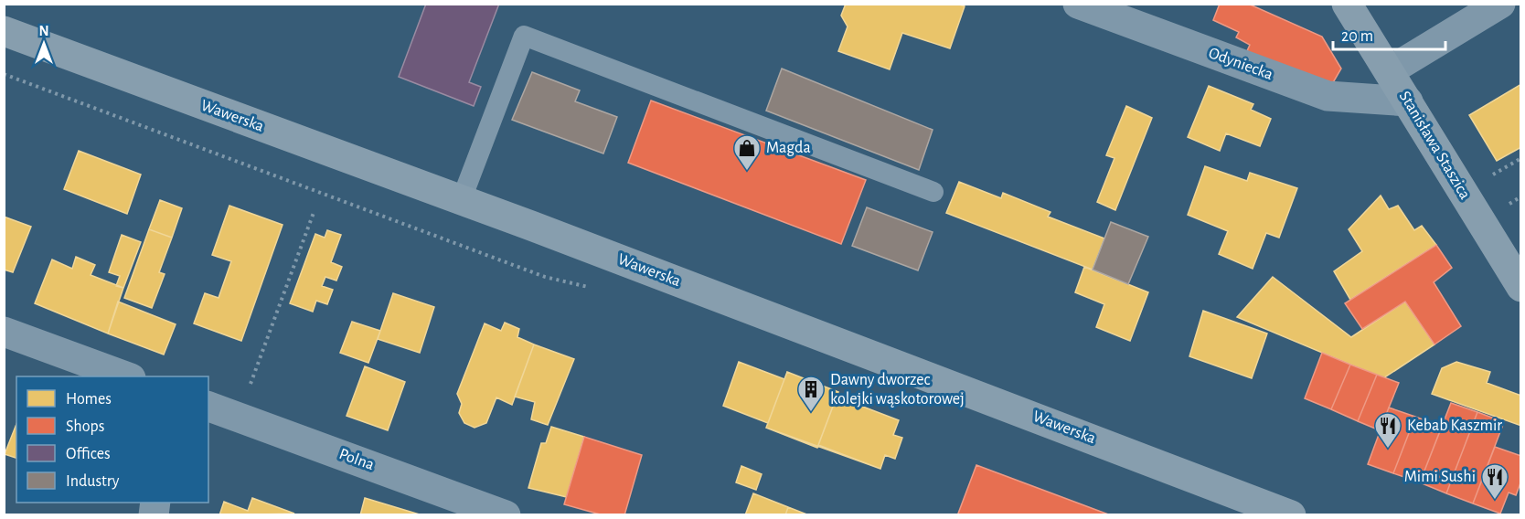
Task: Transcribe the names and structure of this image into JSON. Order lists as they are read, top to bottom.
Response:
{
  "streets": {
    "street": [
      "Odyniecka",
      "Wawerska",
      "Stanisława Staszica",
      "Polna"
    ]
  },
  "crossings": [
    ["Odyniecka", "Stanisława Staszica"]
  ],
  "places": {
    "shop": ["Magda"],
    "building": ["Dawny dworzec kolejki wąskotorowej"],
    "restaurant": ["Kebab Kaszmir", "Mimi Sushi"]
  },
  "legend": [
    "Homes",
    "Shops",
    "Offices",
    "Industry"
  ],
  "scale_bar": "20 m",
  "north": "top"
}
